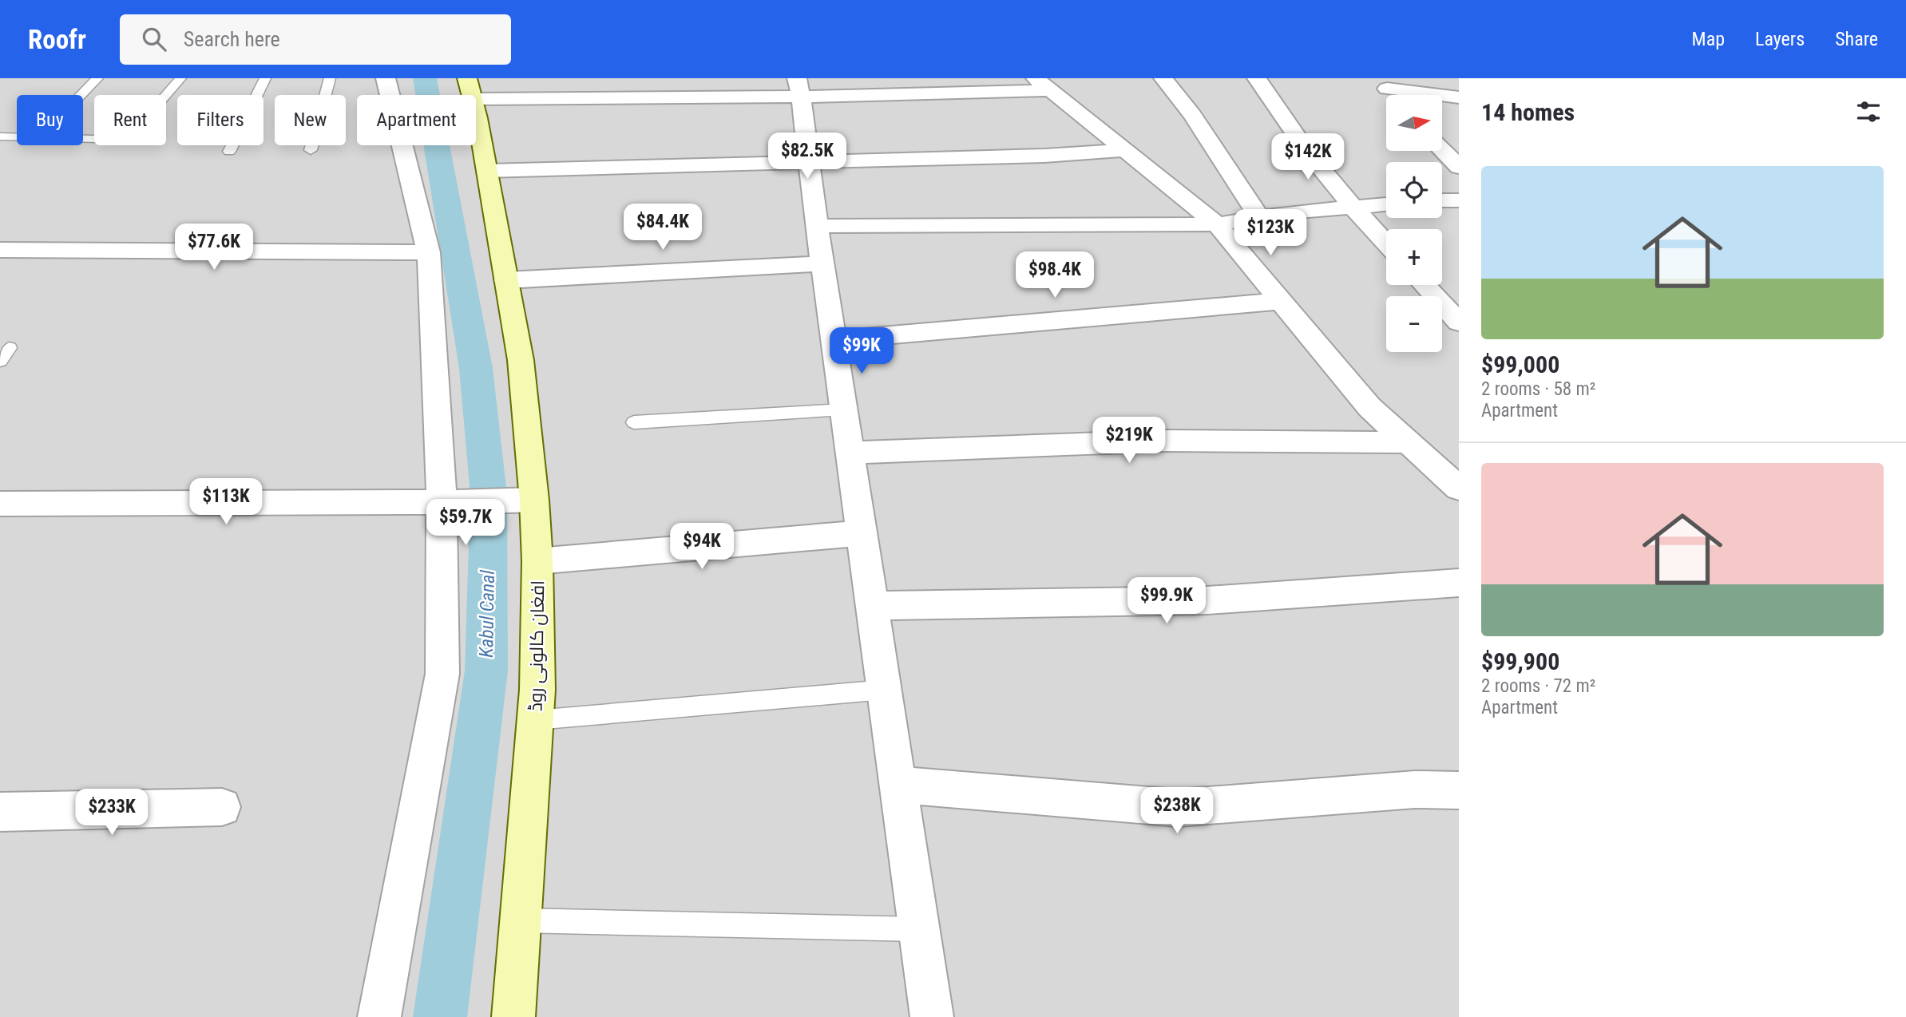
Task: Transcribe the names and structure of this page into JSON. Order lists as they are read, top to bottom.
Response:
{
  "streets": {
    "main road": ["افغان کالونی روڈ"]
  },
  "water": ["Kabul Canal"],
  "north": "right",
  "page": {
    "header": "Roofr",
    "search": "Search here",
    "nav": ["Map", "Layers", "Share"],
    "heading": "14 homes",
    "map_buttons": ["+", "−"],
    "chip": [
      "Buy",
      "Rent",
      "Filters",
      "New",
      "Apartment"
    ],
    "price": [
      "$82.5K",
      "$142K",
      "$84.4K",
      "$123K",
      "$77.6K",
      "$98.4K",
      "$99K",
      "$219K",
      "$113K",
      "$59.7K",
      "$94K",
      "$99.9K",
      "$238K",
      "$233K"
    ],
    "list": [
      {
        "name": "$99,000",
        "note": "2 rooms · 58 m² · Apartment"
      },
      {
        "name": "$99,900",
        "note": "2 rooms · 72 m² · Apartment"
      }
    ]
  }
}
